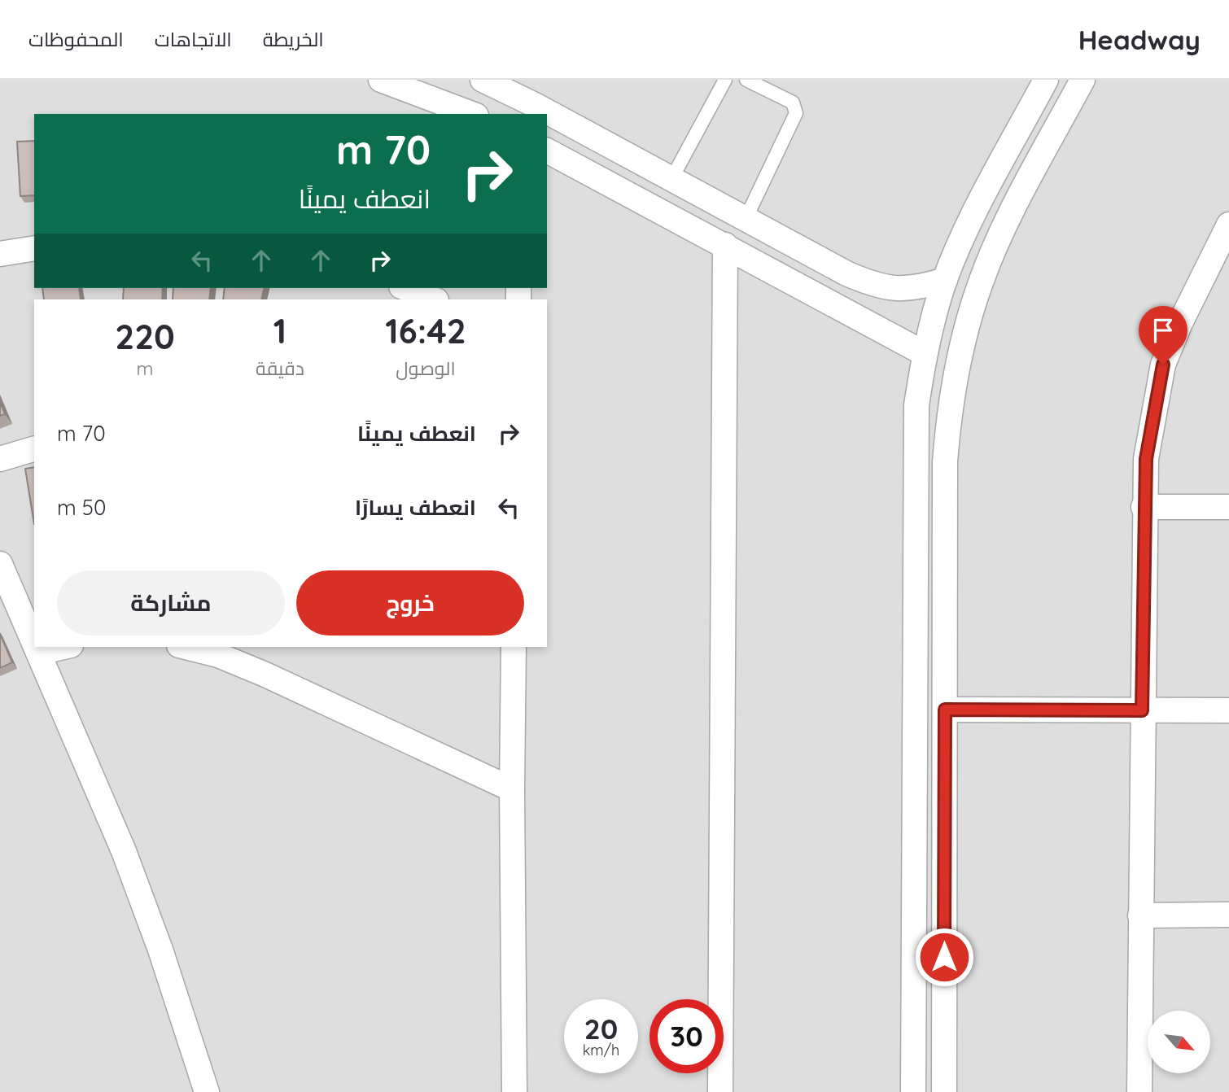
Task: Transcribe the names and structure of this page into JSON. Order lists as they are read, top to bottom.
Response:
{
  "north": "bottom right",
  "page": {
    "header": "Headway",
    "nav": ["الخريطة", "الاتجاهات", "المحفوظات"],
    "turn": ["70 m", "انعطف يمينًا"],
    "eta": [
      "16:42",
      "الوصول",
      "1",
      "دقيقة",
      "220",
      "m"
    ],
    "list": [
      {
        "name": "انعطف يمينًا",
        "value": "70 m"
      },
      {
        "name": "انعطف يسارًا",
        "value": "50 m"
      }
    ],
    "buttons": ["خروج", "مشاركة"],
    "speed": "20 km/h",
    "limit": "30"
  }
}
